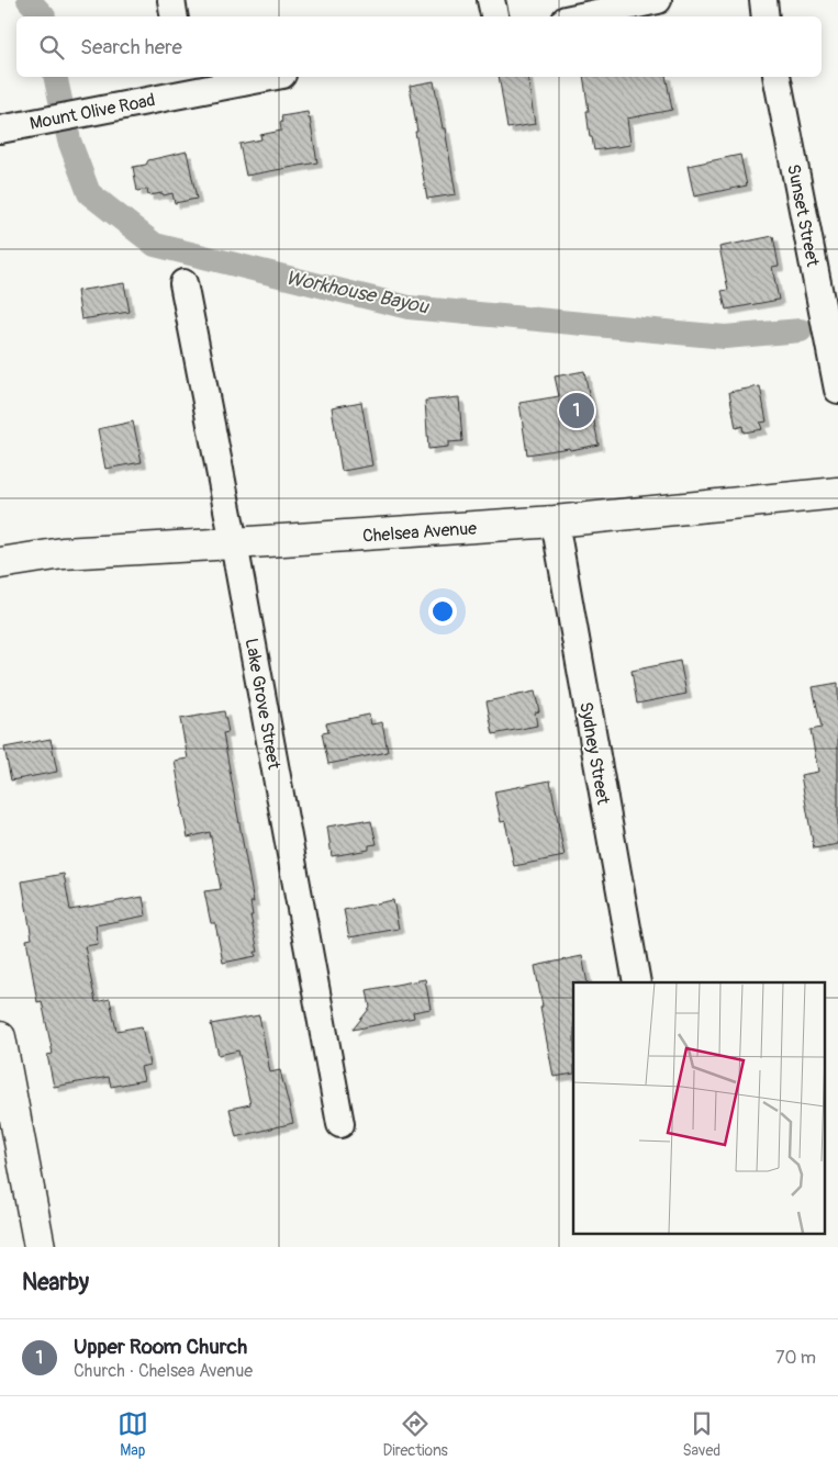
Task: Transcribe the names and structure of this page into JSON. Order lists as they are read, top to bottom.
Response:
{
  "streets": {
    "main road": ["Chelsea Avenue"],
    "street": [
      "Mount Olive Road",
      "Sunset Street",
      "Lake Grove Street",
      "Sydney Street"
    ]
  },
  "crossings": [
    ["Chelsea Avenue", "Lake Grove Street"],
    ["Chelsea Avenue", "Sydney Street"]
  ],
  "water": ["Workhouse Bayou"],
  "page": {
    "search": "Search here",
    "pins": "1",
    "heading": "Nearby",
    "list": [
      {
        "mark": "1",
        "name": "Upper Room Church",
        "note": "Church · Chelsea Avenue",
        "value": "70 m"
      }
    ],
    "nav": ["Map", "Directions", "Saved"]
  }
}
